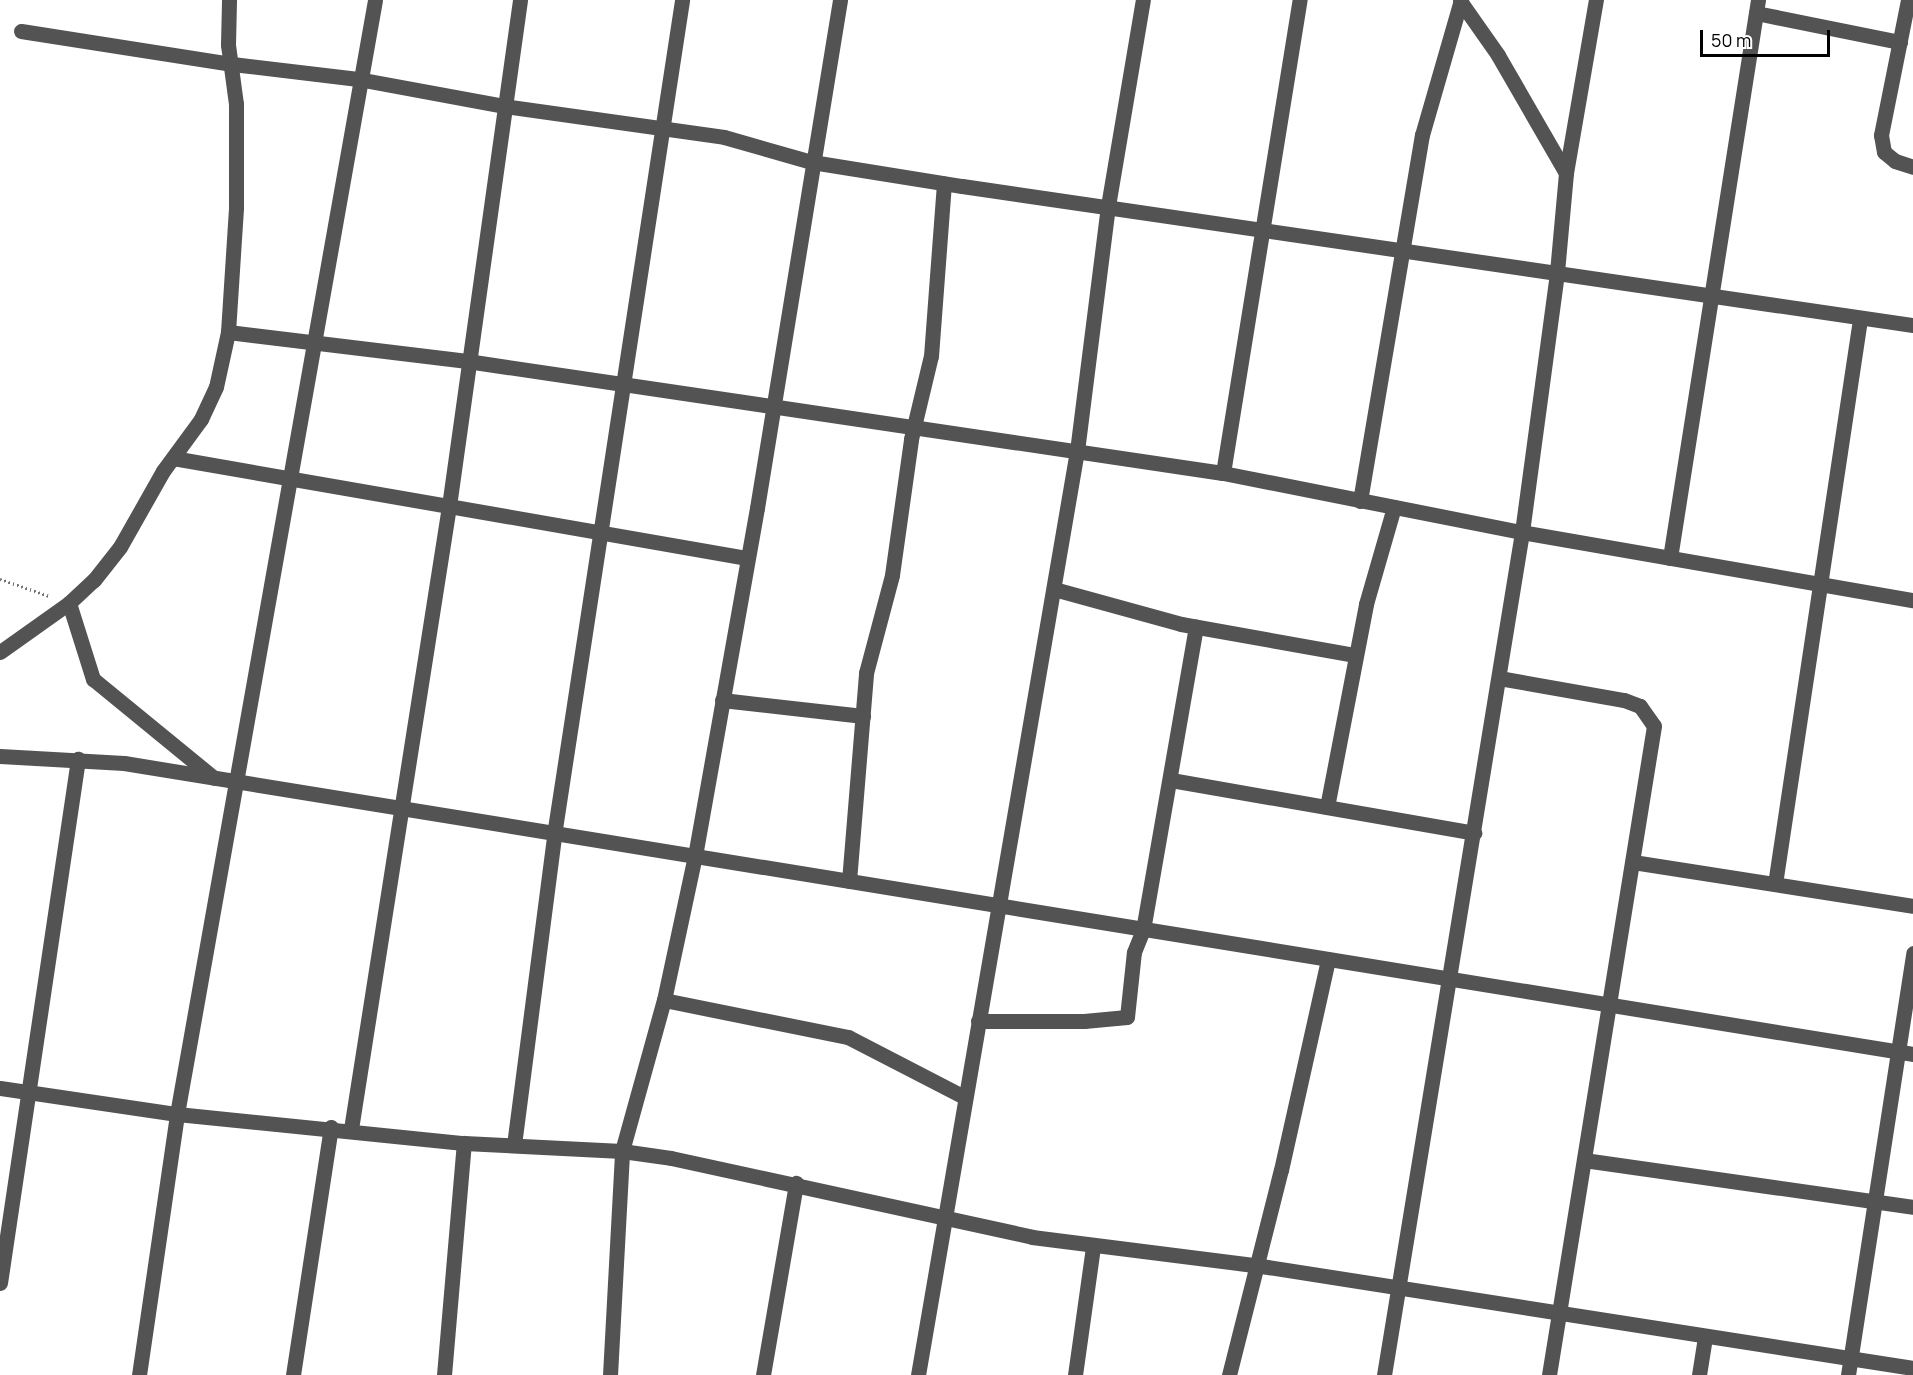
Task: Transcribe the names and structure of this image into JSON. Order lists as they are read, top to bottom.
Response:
{
  "scale_bar": "50 m"
}
